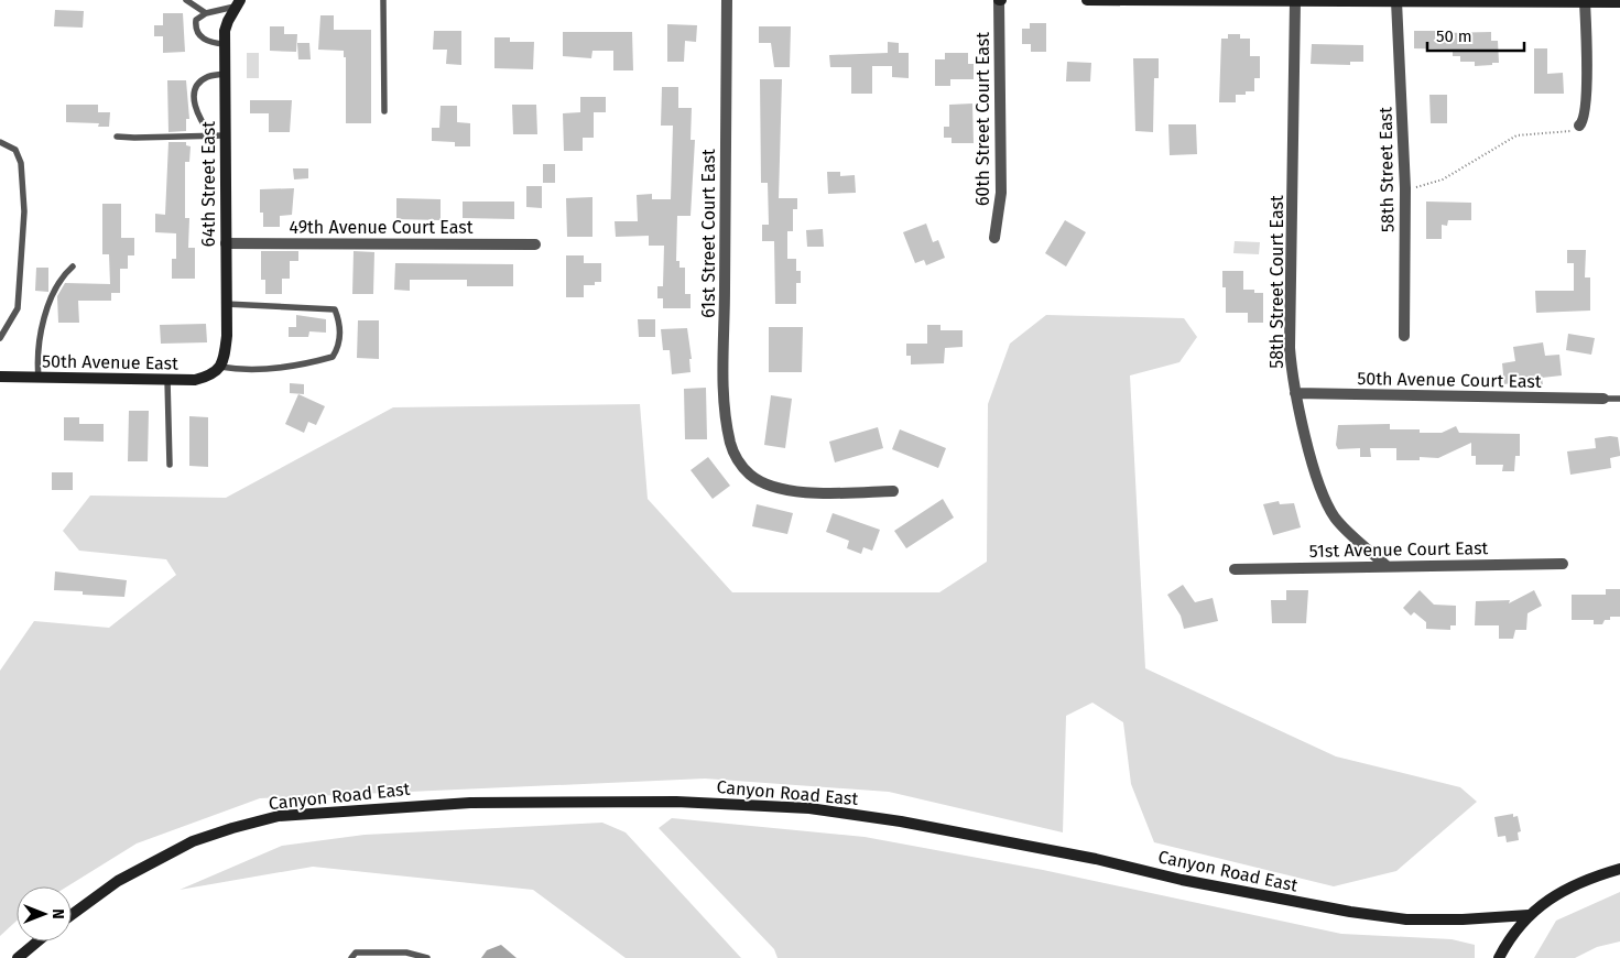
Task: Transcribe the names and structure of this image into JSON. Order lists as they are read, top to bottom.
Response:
{
  "streets": {
    "main road": ["64th Street East", "50th Avenue East", "Canyon Road East"],
    "street": [
      "60th Street Court East",
      "58th Street East",
      "49th Avenue Court East",
      "61st Street Court East",
      "58th Street Court East",
      "50th Avenue Court East",
      "51st Avenue Court East"
    ]
  },
  "crossings": [
    ["64th Street East", "49th Avenue Court East"],
    ["64th Street East", "50th Avenue East"],
    ["58th Street Court East", "50th Avenue Court East"],
    ["58th Street Court East", "51st Avenue Court East"]
  ],
  "scale_bar": "50 m",
  "north": "right"
}
